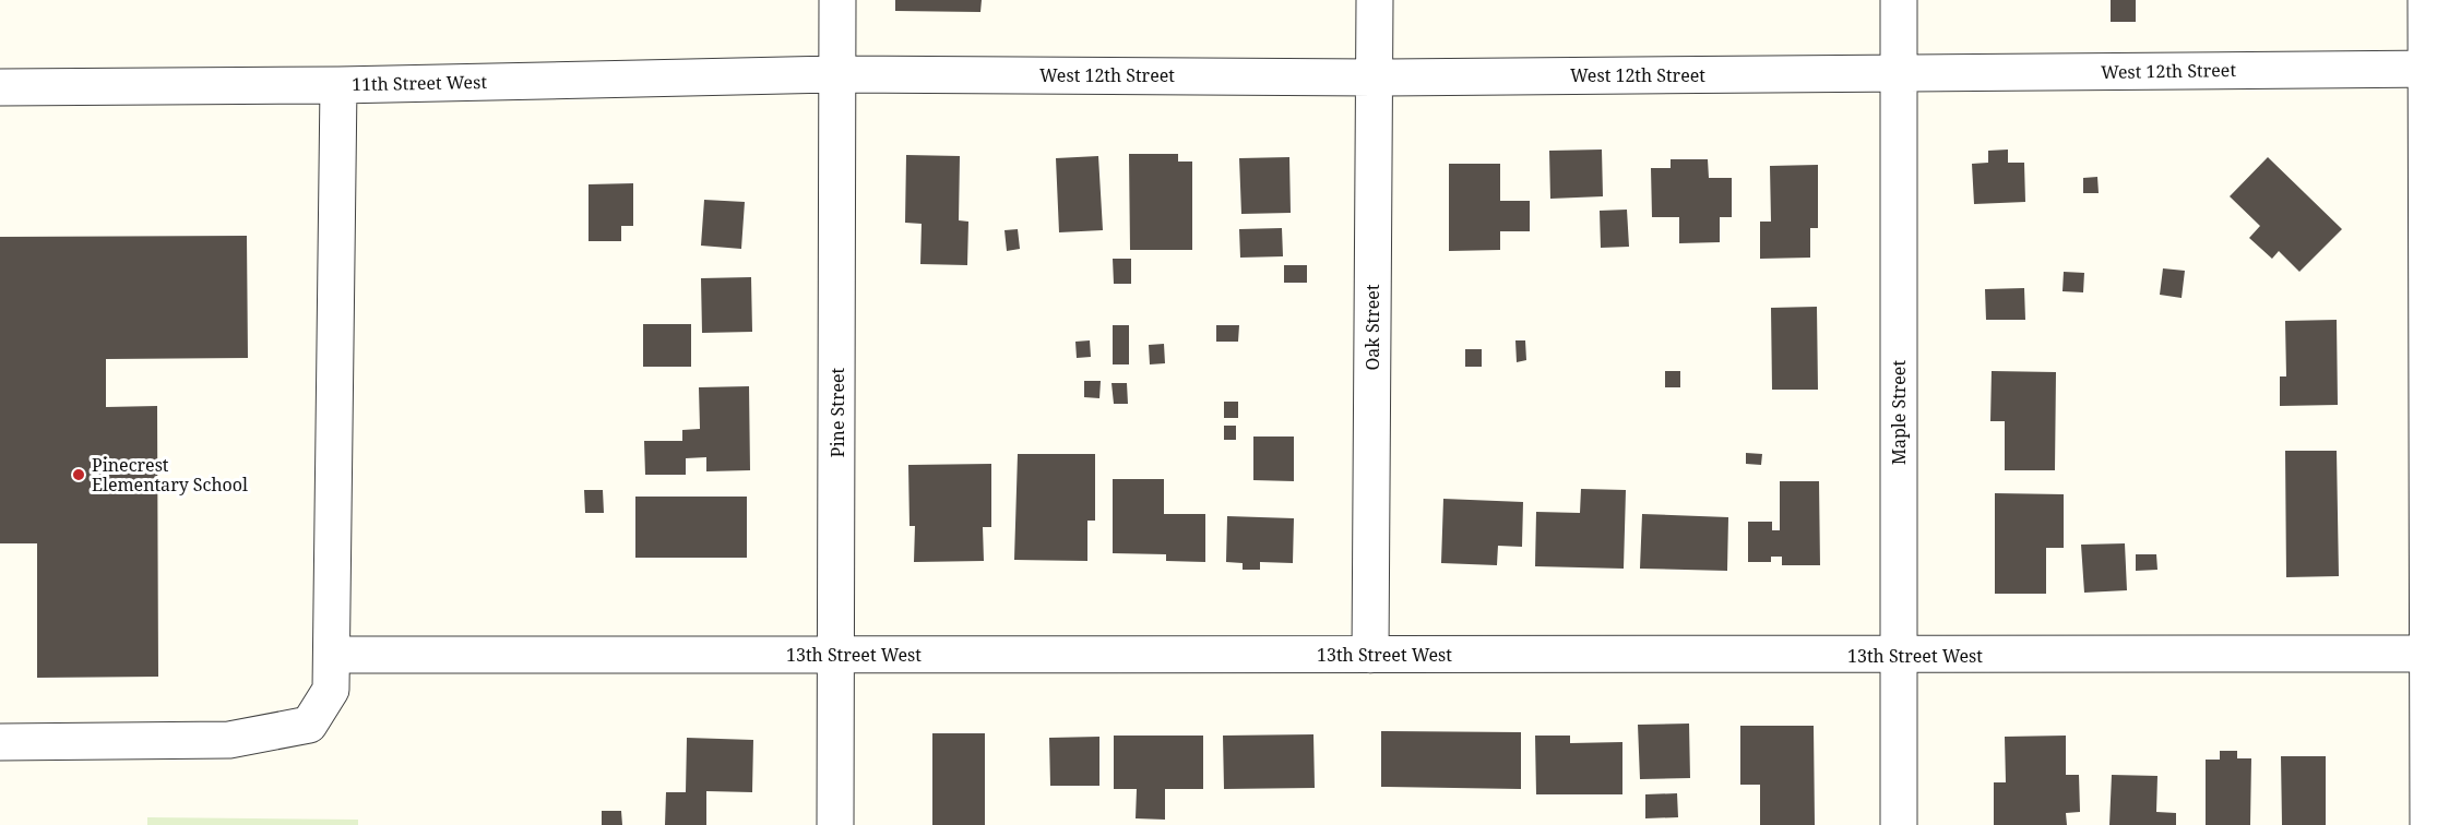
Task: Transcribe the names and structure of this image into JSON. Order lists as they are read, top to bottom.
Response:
{
  "streets": {
    "street": [
      "West 12th Street",
      "11th Street West",
      "Oak Street",
      "Pine Street",
      "Maple Street",
      "13th Street West"
    ]
  },
  "crossings": [
    ["West 12th Street", "11th Street West"],
    ["West 12th Street", "Oak Street"],
    ["West 12th Street", "Pine Street"],
    ["West 12th Street", "Maple Street"],
    ["11th Street West", "Pine Street"],
    ["Oak Street", "13th Street West"],
    ["Pine Street", "13th Street West"],
    ["Maple Street", "13th Street West"]
  ],
  "places": ["Pinecrest Elementary School"]
}
